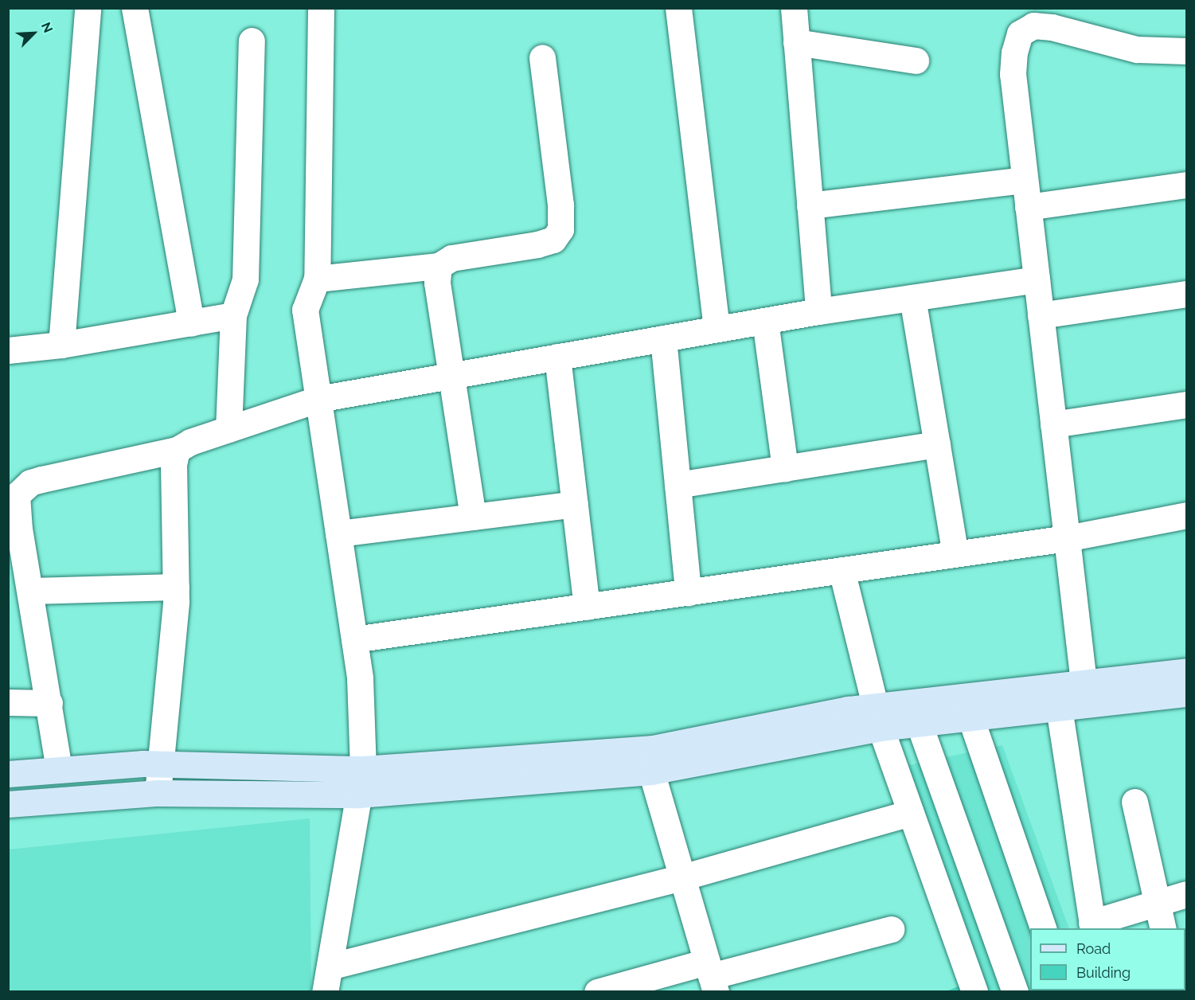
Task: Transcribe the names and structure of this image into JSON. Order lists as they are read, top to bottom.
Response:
{
  "legend": ["Road", "Building"],
  "north": "top right"
}
